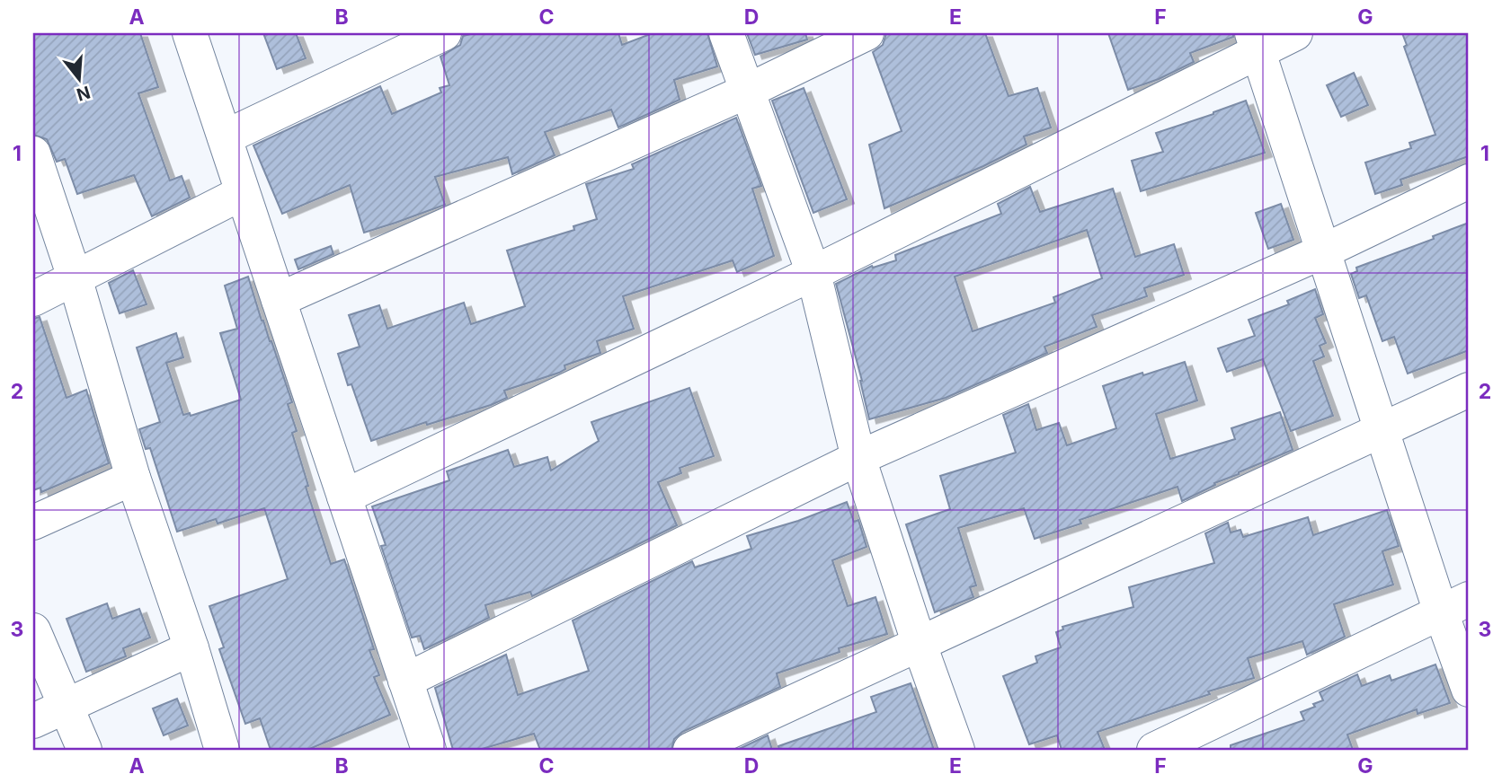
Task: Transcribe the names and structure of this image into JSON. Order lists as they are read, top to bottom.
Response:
{
  "north": "bottom",
  "grid": {
    "columns": [
      "A",
      "B",
      "C",
      "D",
      "E",
      "F",
      "G"
    ],
    "rows": ["1", "2", "3"]
  }
}
